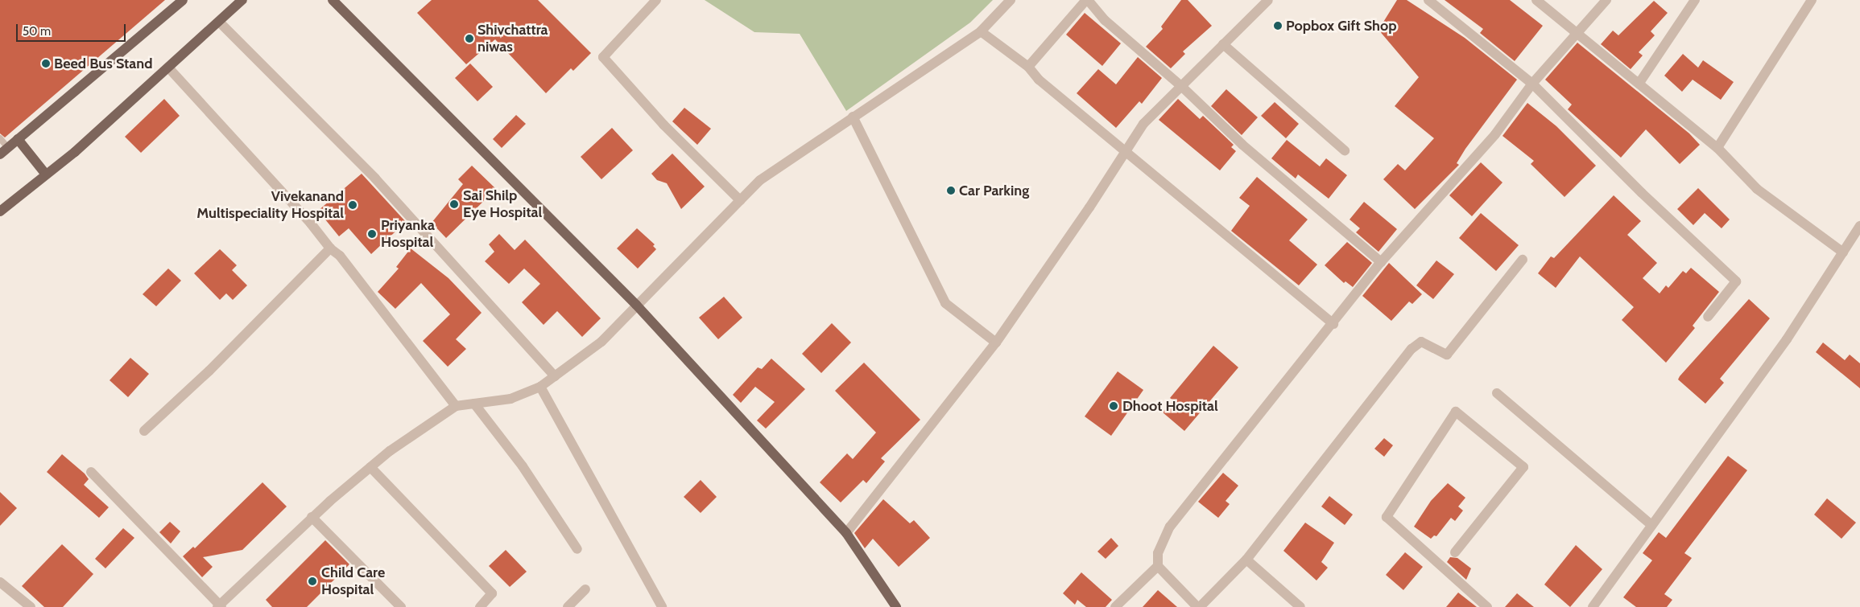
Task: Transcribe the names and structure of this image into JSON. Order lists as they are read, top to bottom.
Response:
{
  "places": [
    "Popbox Gift Shop",
    "Shivchattra niwas",
    "Beed Bus Stand",
    "Car Parking",
    "Sai Shilp Eye Hospital",
    "Vivekanand Multispeciality Hospital",
    "Priyanka Hospital",
    "Dhoot Hospital",
    "Child Care Hospital"
  ],
  "scale_bar": "50 m"
}
